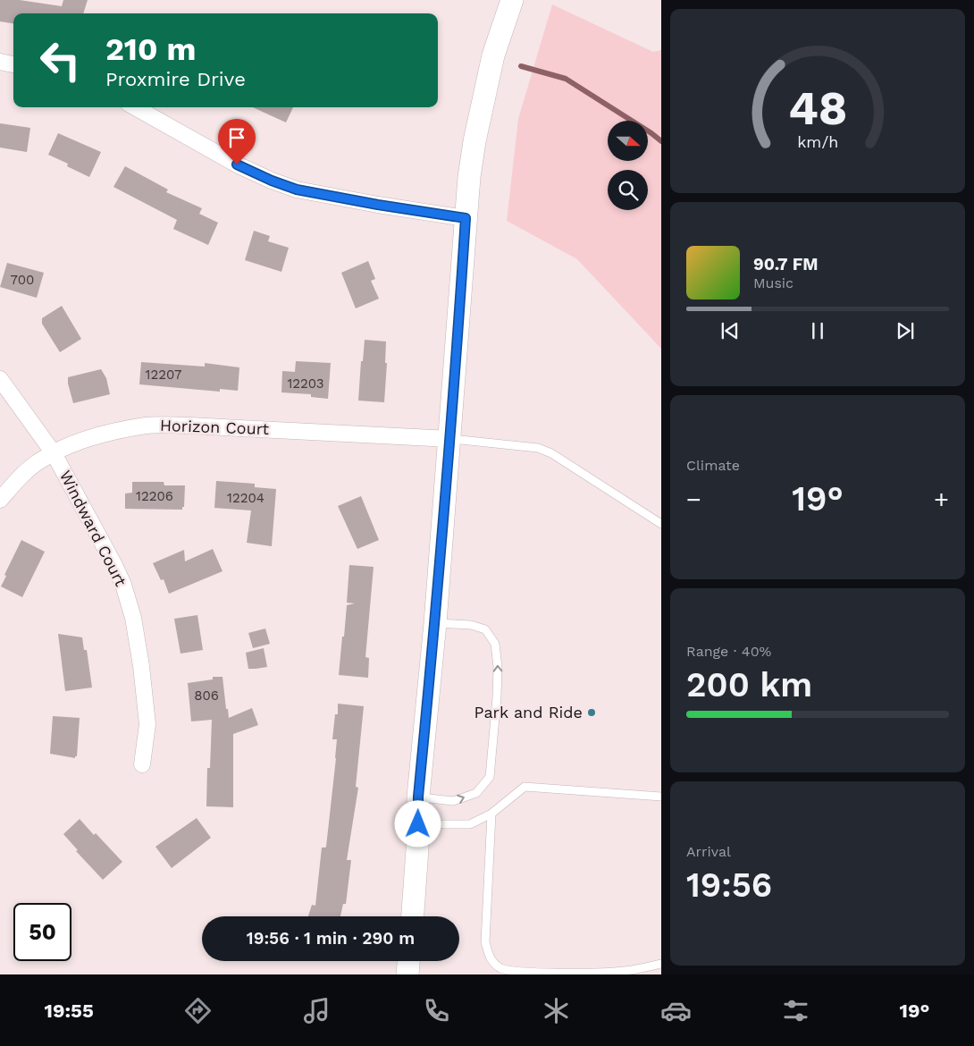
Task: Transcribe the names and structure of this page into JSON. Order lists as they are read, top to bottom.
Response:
{
  "streets": {
    "street": ["Horizon Court", "Windward Court"]
  },
  "crossings": [
    ["Horizon Court", "Windward Court"]
  ],
  "places": ["Park and Ride"],
  "house_numbers": [
    "700",
    "12207",
    "12203",
    "12206",
    "12204",
    "806"
  ],
  "north": "right",
  "page": {
    "turn": ["210 m", "Proxmire Drive"],
    "song": ["90.7 FM", "Music"],
    "tile": [
      "Climate",
      ["Range · 40%", "200 km"],
      ["Arrival", "19:56"]
    ],
    "heat": ["−", "19°", "+"],
    "limit": "50",
    "trip": "19:56 · 1 min · 290 m",
    "tabs": ["19:55", "19°"],
    "gauge": ["48", "km/h"]
  }
}
